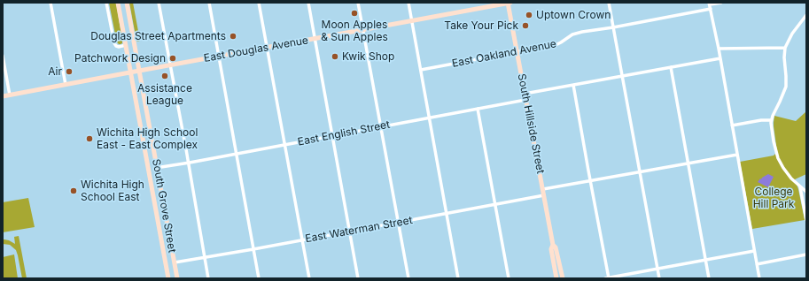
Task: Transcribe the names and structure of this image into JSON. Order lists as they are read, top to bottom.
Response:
{
  "streets": {
    "main road": ["East Douglas Avenue", "South Hillside Street", "South Grove Street"],
    "street": ["East Oakland Avenue", "East English Street", "East Waterman Street"]
  },
  "crossings": [
    ["East Douglas Avenue", "South Hillside Street"],
    ["East Douglas Avenue", "South Grove Street"],
    ["East Oakland Avenue", "South Hillside Street"],
    ["South Hillside Street", "East English Street"],
    ["South Hillside Street", "East Waterman Street"],
    ["South Grove Street", "East Waterman Street"]
  ],
  "parks": ["College Hill Park"],
  "places": [
    "Moon Apples & Sun Apples",
    "Uptown Crown",
    "Take Your Pick",
    "Douglas Street Apartments",
    "Kwik Shop",
    "Patchwork Design",
    "Air",
    "Assistance League",
    "Wichita High School East - East Complex",
    "Wichita High School East"
  ]
}
